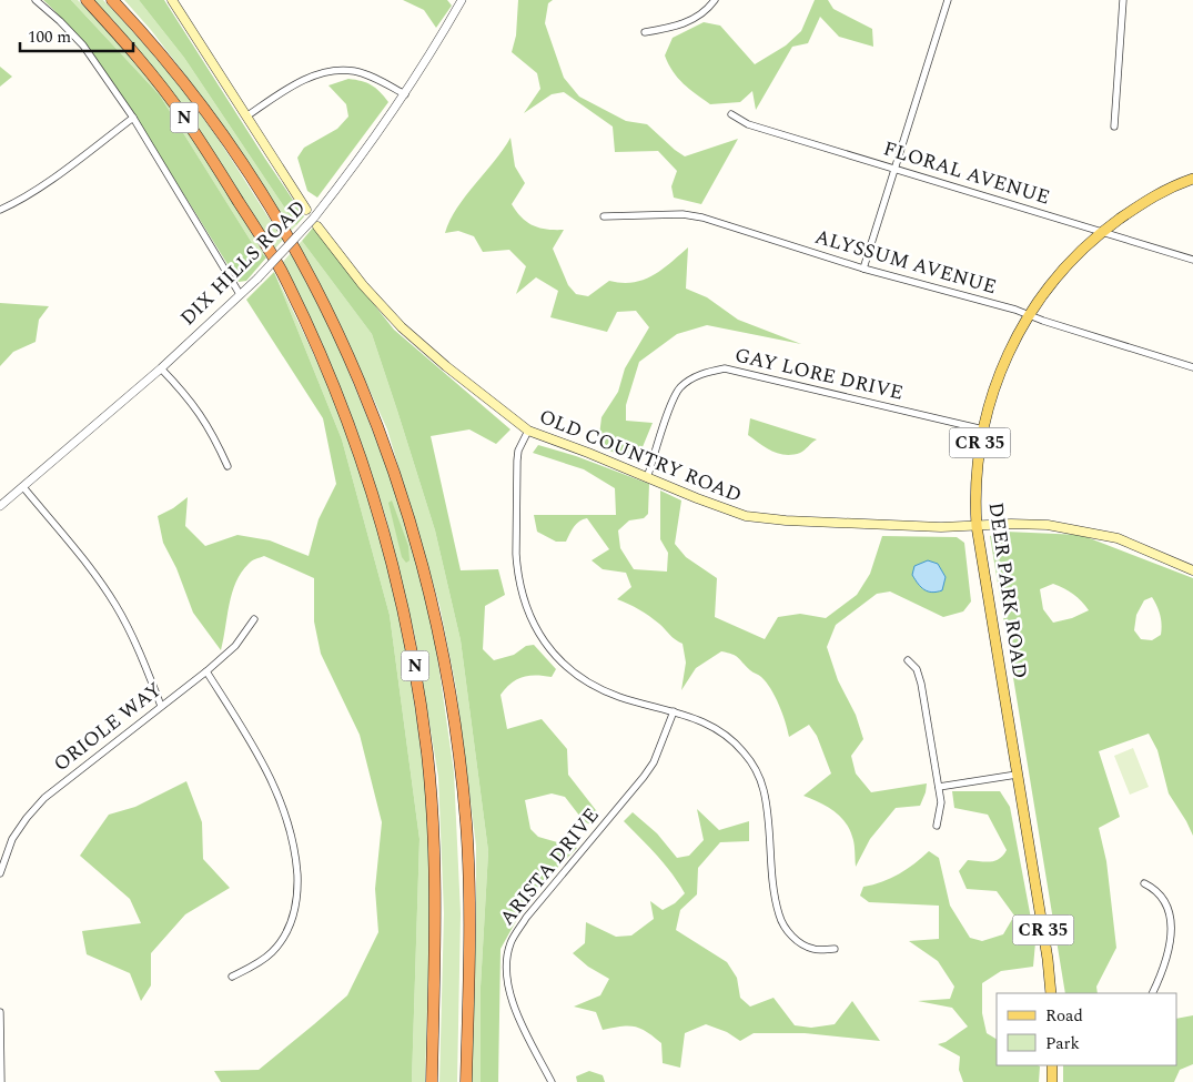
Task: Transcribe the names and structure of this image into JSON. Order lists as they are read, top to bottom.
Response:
{
  "streets": {
    "highway": ["N"],
    "main road": ["CR 35", "OLD COUNTRY ROAD", "DEER PARK ROAD"],
    "street": [
      "FLORAL AVENUE",
      "ALYSSUM AVENUE",
      "DIX HILLS ROAD",
      "GAY LORE DRIVE",
      "ORIOLE WAY",
      "ARISTA DRIVE"
    ]
  },
  "crossings": [
    ["FLORAL AVENUE", "DEER PARK ROAD"],
    ["ALYSSUM AVENUE", "DEER PARK ROAD"],
    ["GAY LORE DRIVE", "OLD COUNTRY ROAD"],
    ["GAY LORE DRIVE", "DEER PARK ROAD"],
    ["OLD COUNTRY ROAD", "DEER PARK ROAD"]
  ],
  "legend": ["Road", "Park"],
  "scale_bar": "100 m"
}
